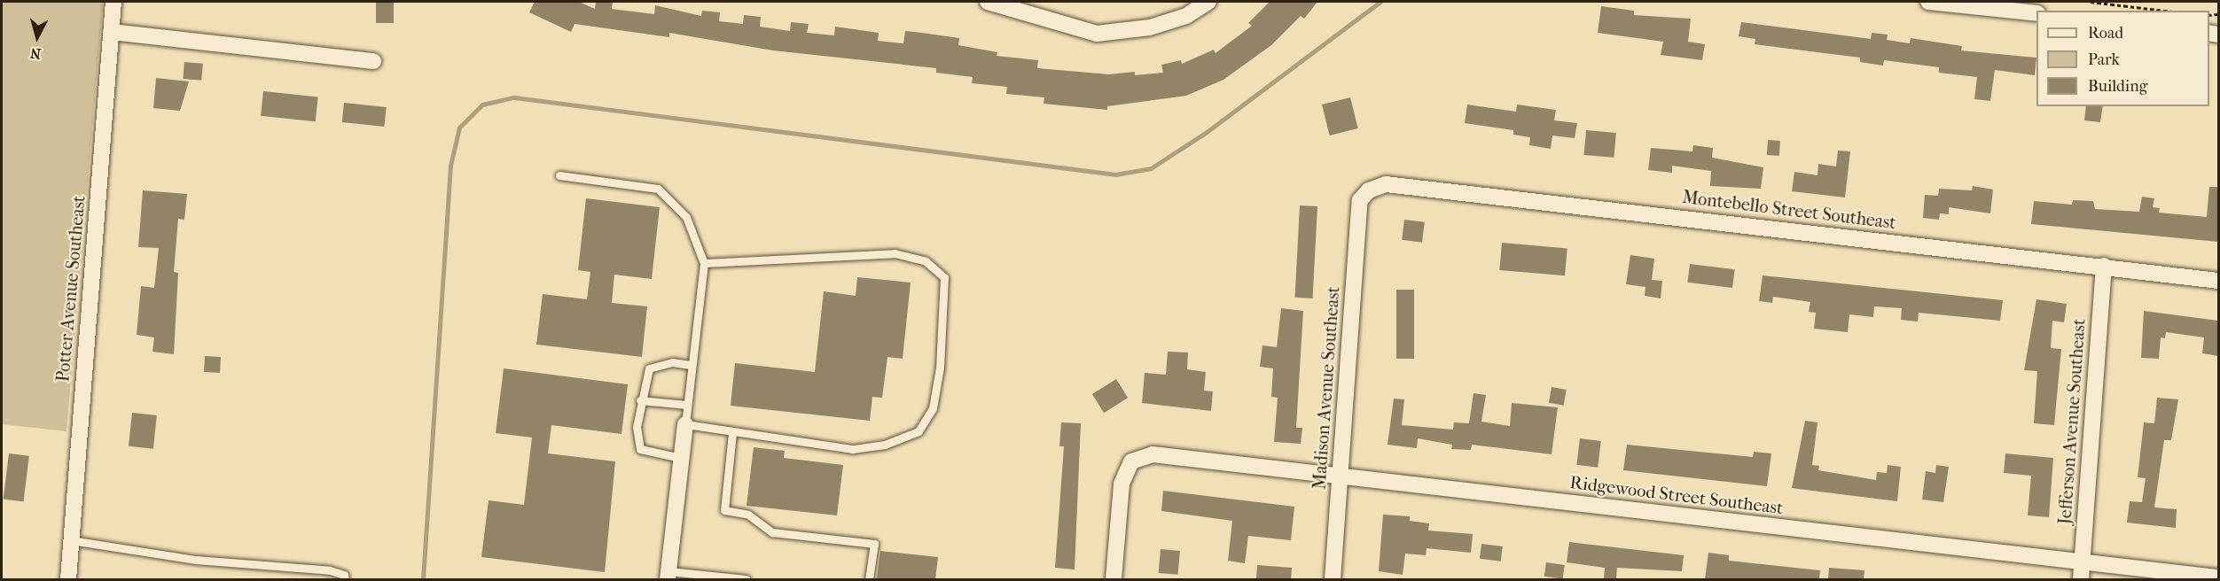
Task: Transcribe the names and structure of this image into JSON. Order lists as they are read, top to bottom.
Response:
{
  "streets": {
    "street": [
      "Montebello Street Southeast",
      "Potter Avenue Southeast",
      "Madison Avenue Southeast",
      "Jefferson Avenue Southeast",
      "Ridgewood Street Southeast"
    ]
  },
  "crossings": [
    ["Montebello Street Southeast", "Madison Avenue Southeast"],
    ["Montebello Street Southeast", "Jefferson Avenue Southeast"],
    ["Madison Avenue Southeast", "Ridgewood Street Southeast"],
    ["Jefferson Avenue Southeast", "Ridgewood Street Southeast"]
  ],
  "legend": ["Road", "Park", "Building"],
  "north": "bottom"
}
